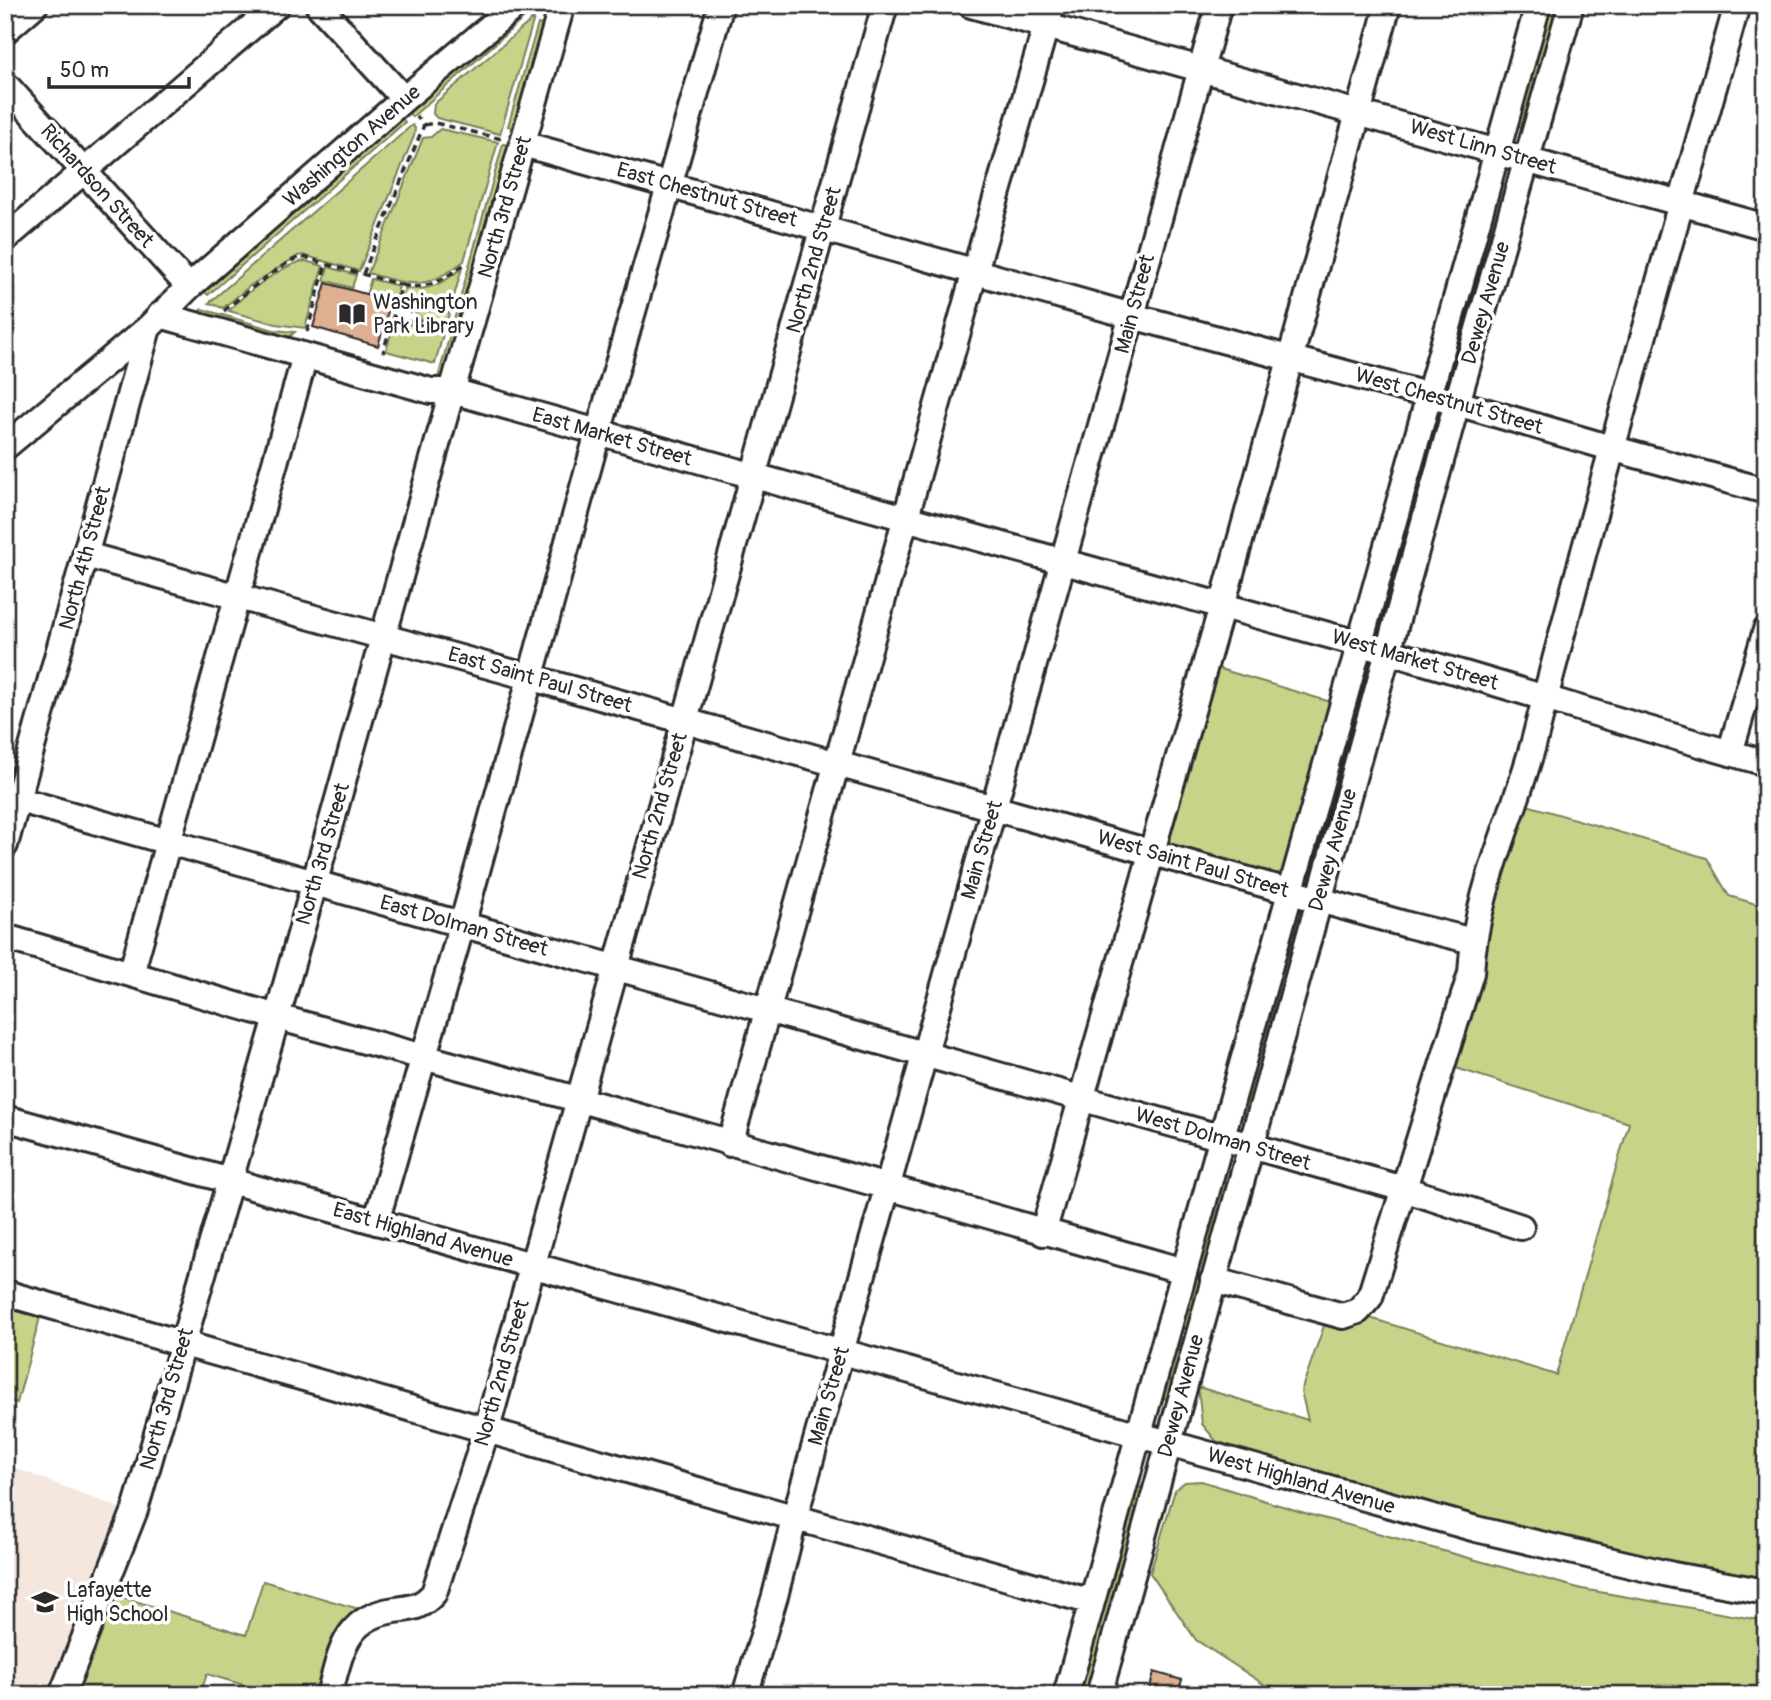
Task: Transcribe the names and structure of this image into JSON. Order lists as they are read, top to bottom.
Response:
{
  "streets": {
    "street": [
      "Washington Avenue",
      "West Linn Street",
      "Richardson Street",
      "East Chestnut Street",
      "North 3rd Street",
      "North 2nd Street",
      "Dewey Avenue",
      "Main Street",
      "West Chestnut Street",
      "East Market Street",
      "North 4th Street",
      "West Market Street",
      "East Saint Paul Street",
      "West Saint Paul Street",
      "East Dolman Street",
      "West Dolman Street",
      "East Highland Avenue",
      "West Highland Avenue"
    ]
  },
  "crossings": [
    ["Washington Avenue", "Richardson Street"],
    ["West Linn Street", "Dewey Avenue"],
    ["West Linn Street", "Main Street"],
    ["East Chestnut Street", "North 3rd Street"],
    ["East Chestnut Street", "North 2nd Street"],
    ["East Chestnut Street", "Main Street"],
    ["East Chestnut Street", "West Chestnut Street"],
    ["North 3rd Street", "East Market Street"],
    ["North 3rd Street", "East Saint Paul Street"],
    ["North 3rd Street", "East Dolman Street"],
    ["North 3rd Street", "East Highland Avenue"],
    ["North 2nd Street", "East Market Street"],
    ["North 2nd Street", "East Saint Paul Street"],
    ["North 2nd Street", "East Dolman Street"],
    ["North 2nd Street", "East Highland Avenue"],
    ["Dewey Avenue", "West Chestnut Street"],
    ["Dewey Avenue", "West Market Street"],
    ["Dewey Avenue", "West Saint Paul Street"],
    ["Dewey Avenue", "West Dolman Street"],
    ["Dewey Avenue", "West Highland Avenue"],
    ["Main Street", "West Chestnut Street"],
    ["Main Street", "East Market Street"],
    ["Main Street", "West Market Street"],
    ["Main Street", "East Saint Paul Street"],
    ["Main Street", "West Saint Paul Street"],
    ["Main Street", "East Dolman Street"],
    ["Main Street", "West Dolman Street"],
    ["Main Street", "East Highland Avenue"],
    ["Main Street", "West Highland Avenue"],
    ["East Market Street", "North 4th Street"],
    ["East Market Street", "West Market Street"],
    ["North 4th Street", "East Saint Paul Street"],
    ["North 4th Street", "East Dolman Street"],
    ["East Saint Paul Street", "West Saint Paul Street"],
    ["East Dolman Street", "West Dolman Street"],
    ["East Highland Avenue", "West Highland Avenue"]
  ],
  "places": {
    "library": ["Washington Park Library"],
    "school or university": ["Lafayette High School"]
  },
  "scale_bar": "50 m"
}
